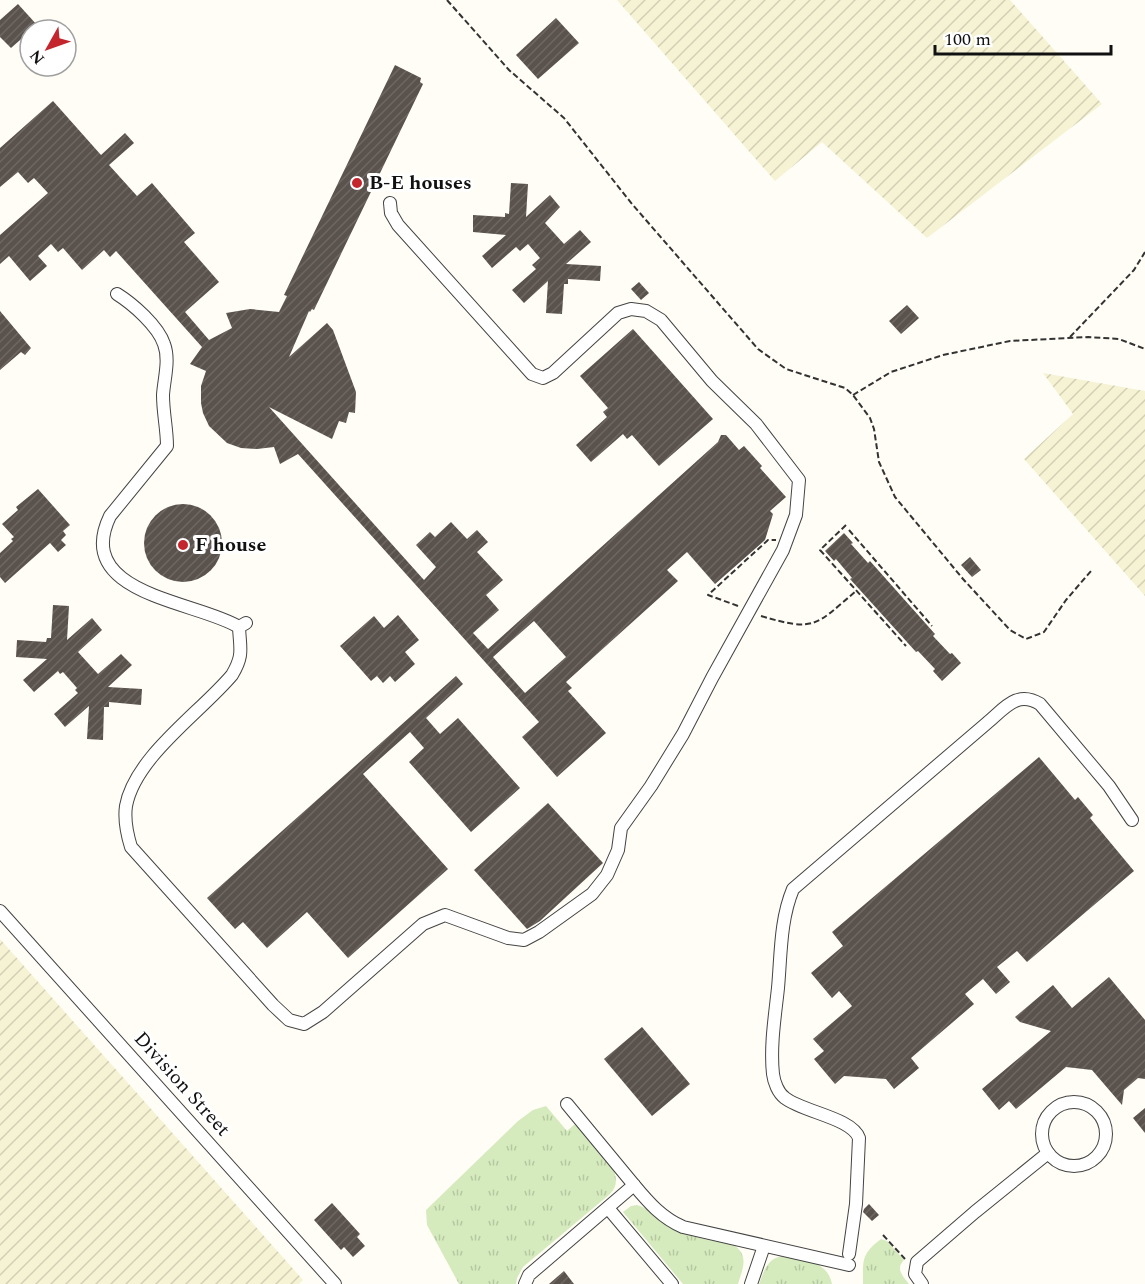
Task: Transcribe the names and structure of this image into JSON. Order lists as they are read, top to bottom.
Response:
{
  "streets": {
    "street": ["Division Street"]
  },
  "places": ["B-E houses", "F house"],
  "scale_bar": "100 m",
  "north": "bottom left"
}
